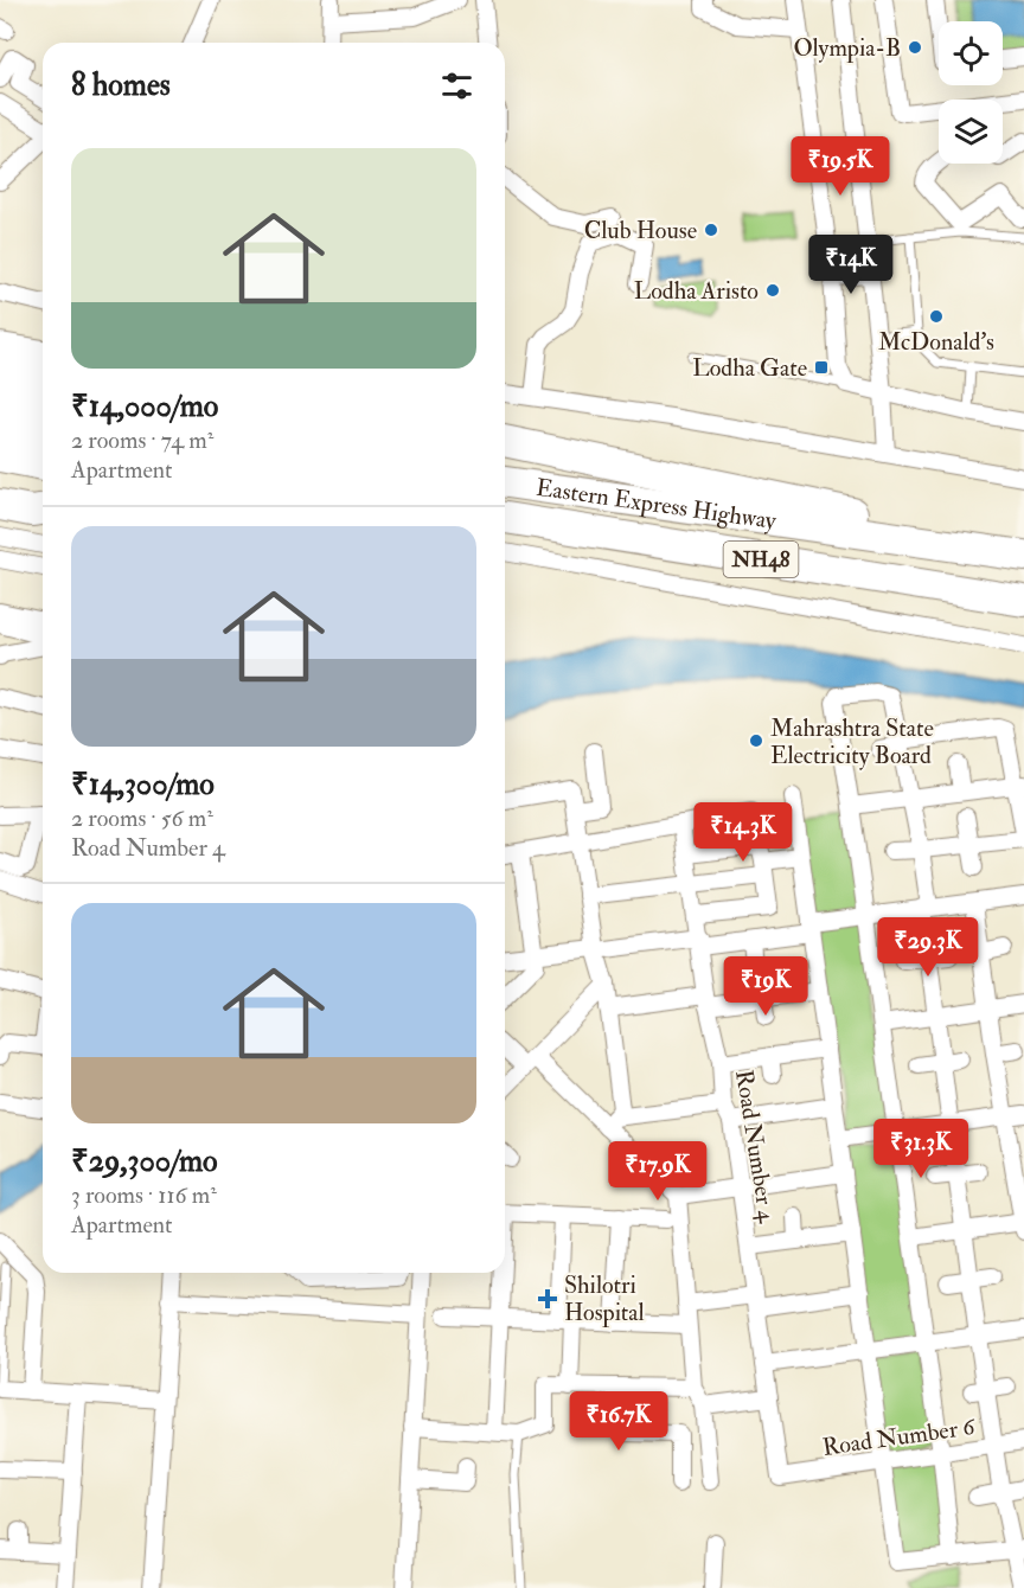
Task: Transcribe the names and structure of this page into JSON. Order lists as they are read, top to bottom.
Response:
{
  "streets": {
    "highway": ["Eastern Express Highway", "NH48"],
    "street": ["Road Number 4", "Road Number 6"]
  },
  "crossings": [
    ["Road Number 4", "Road Number 6"]
  ],
  "places": {
    "other": [
      "Olympia-B",
      "Club House",
      "Lodha Aristo",
      "McDonald's",
      "Mahrashtra State Electricity Board"
    ],
    "transit": ["Lodha Gate"],
    "health": ["Shilotri Hospital"]
  },
  "page": {
    "heading": "8 homes",
    "list": [
      {
        "name": "₹14,000/mo",
        "note": "2 rooms · 74 m² · Apartment"
      },
      {
        "name": "₹14,300/mo",
        "note": "2 rooms · 56 m² · Road Number 4"
      },
      {
        "name": "₹29,300/mo",
        "note": "3 rooms · 116 m² · Apartment"
      }
    ],
    "price": [
      "₹19.5K",
      "₹14K",
      "₹14.3K",
      "₹29.3K",
      "₹19K",
      "₹31.3K",
      "₹17.9K",
      "₹16.7K"
    ]
  }
}
